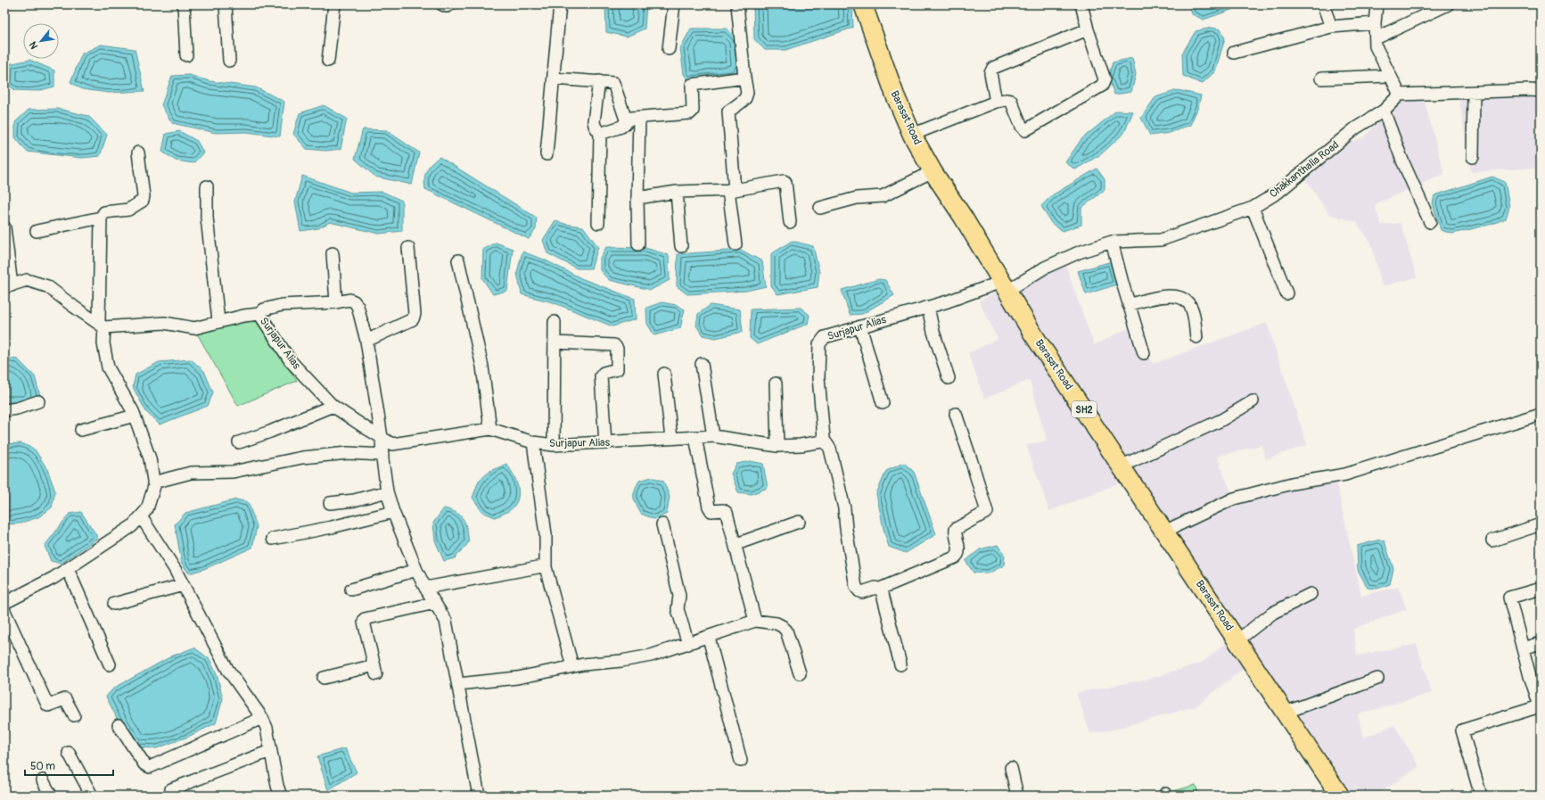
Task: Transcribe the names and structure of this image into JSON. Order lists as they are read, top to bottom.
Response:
{
  "streets": {
    "main road": ["Barasat Road", "SH2"],
    "street": ["Chakkanthalia Road", "Surjapur Alias"]
  },
  "crossings": [
    ["Barasat Road", "Chakkanthalia Road"],
    ["Barasat Road", "Surjapur Alias"],
    ["Chakkanthalia Road", "Surjapur Alias"]
  ],
  "scale_bar": "50 m",
  "north": "bottom left"
}
